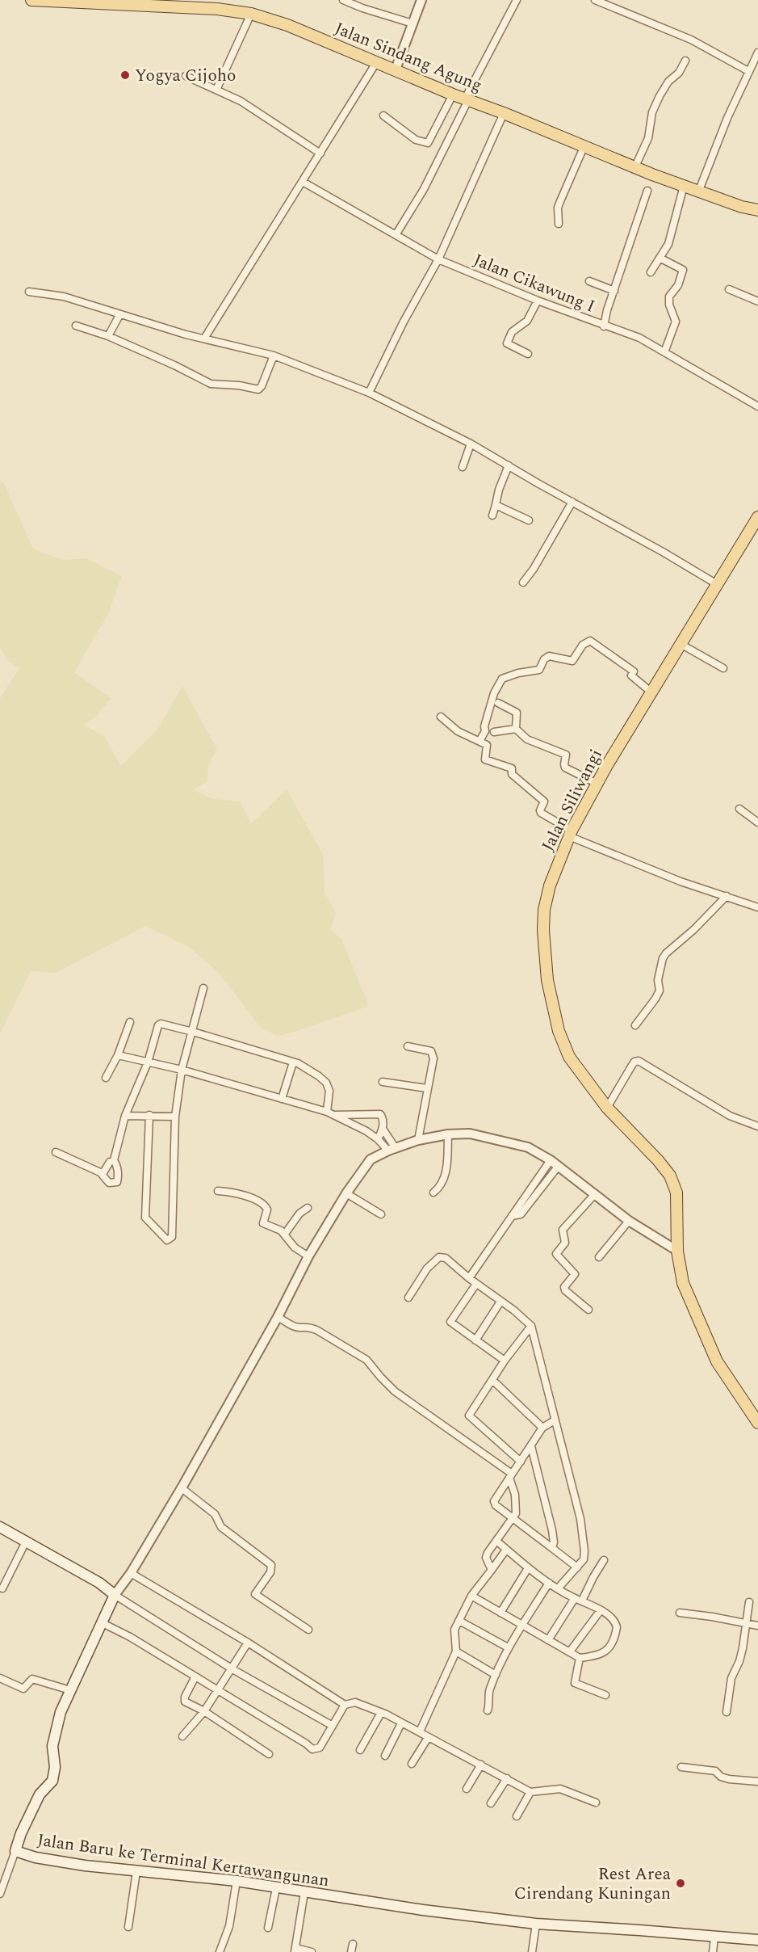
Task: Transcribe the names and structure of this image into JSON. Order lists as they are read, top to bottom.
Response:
{
  "streets": {
    "main road": ["Jalan Sindang Agung", "Jalan Siliwangi", "Jalan Baru ke Terminal Kertawangunan"],
    "street": ["Jalan Cikawung I"]
  },
  "places": ["Yogya Cijoho", "Rest Area Cirendang Kuningan"]
}
